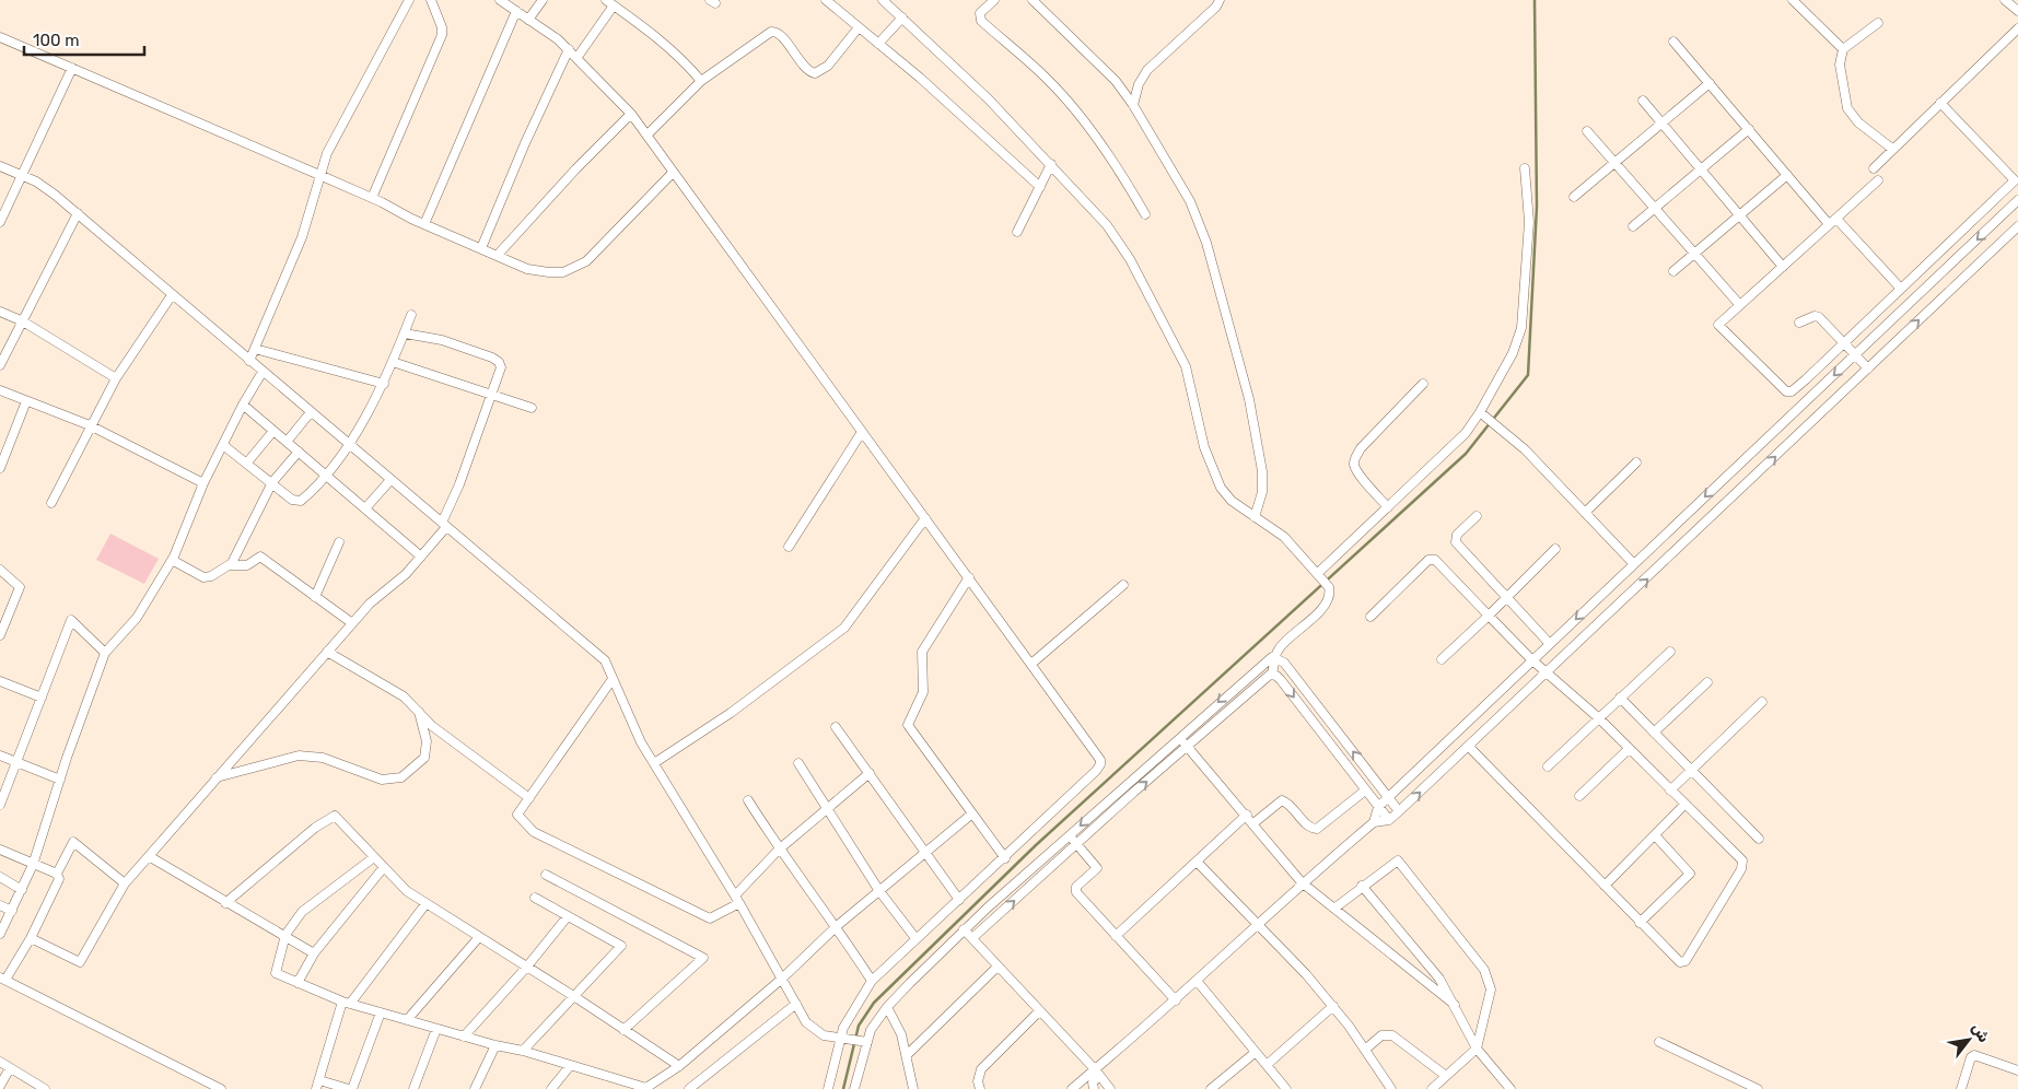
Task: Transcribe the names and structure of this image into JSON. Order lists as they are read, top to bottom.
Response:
{
  "scale_bar": "100 m",
  "north": "top right"
}
